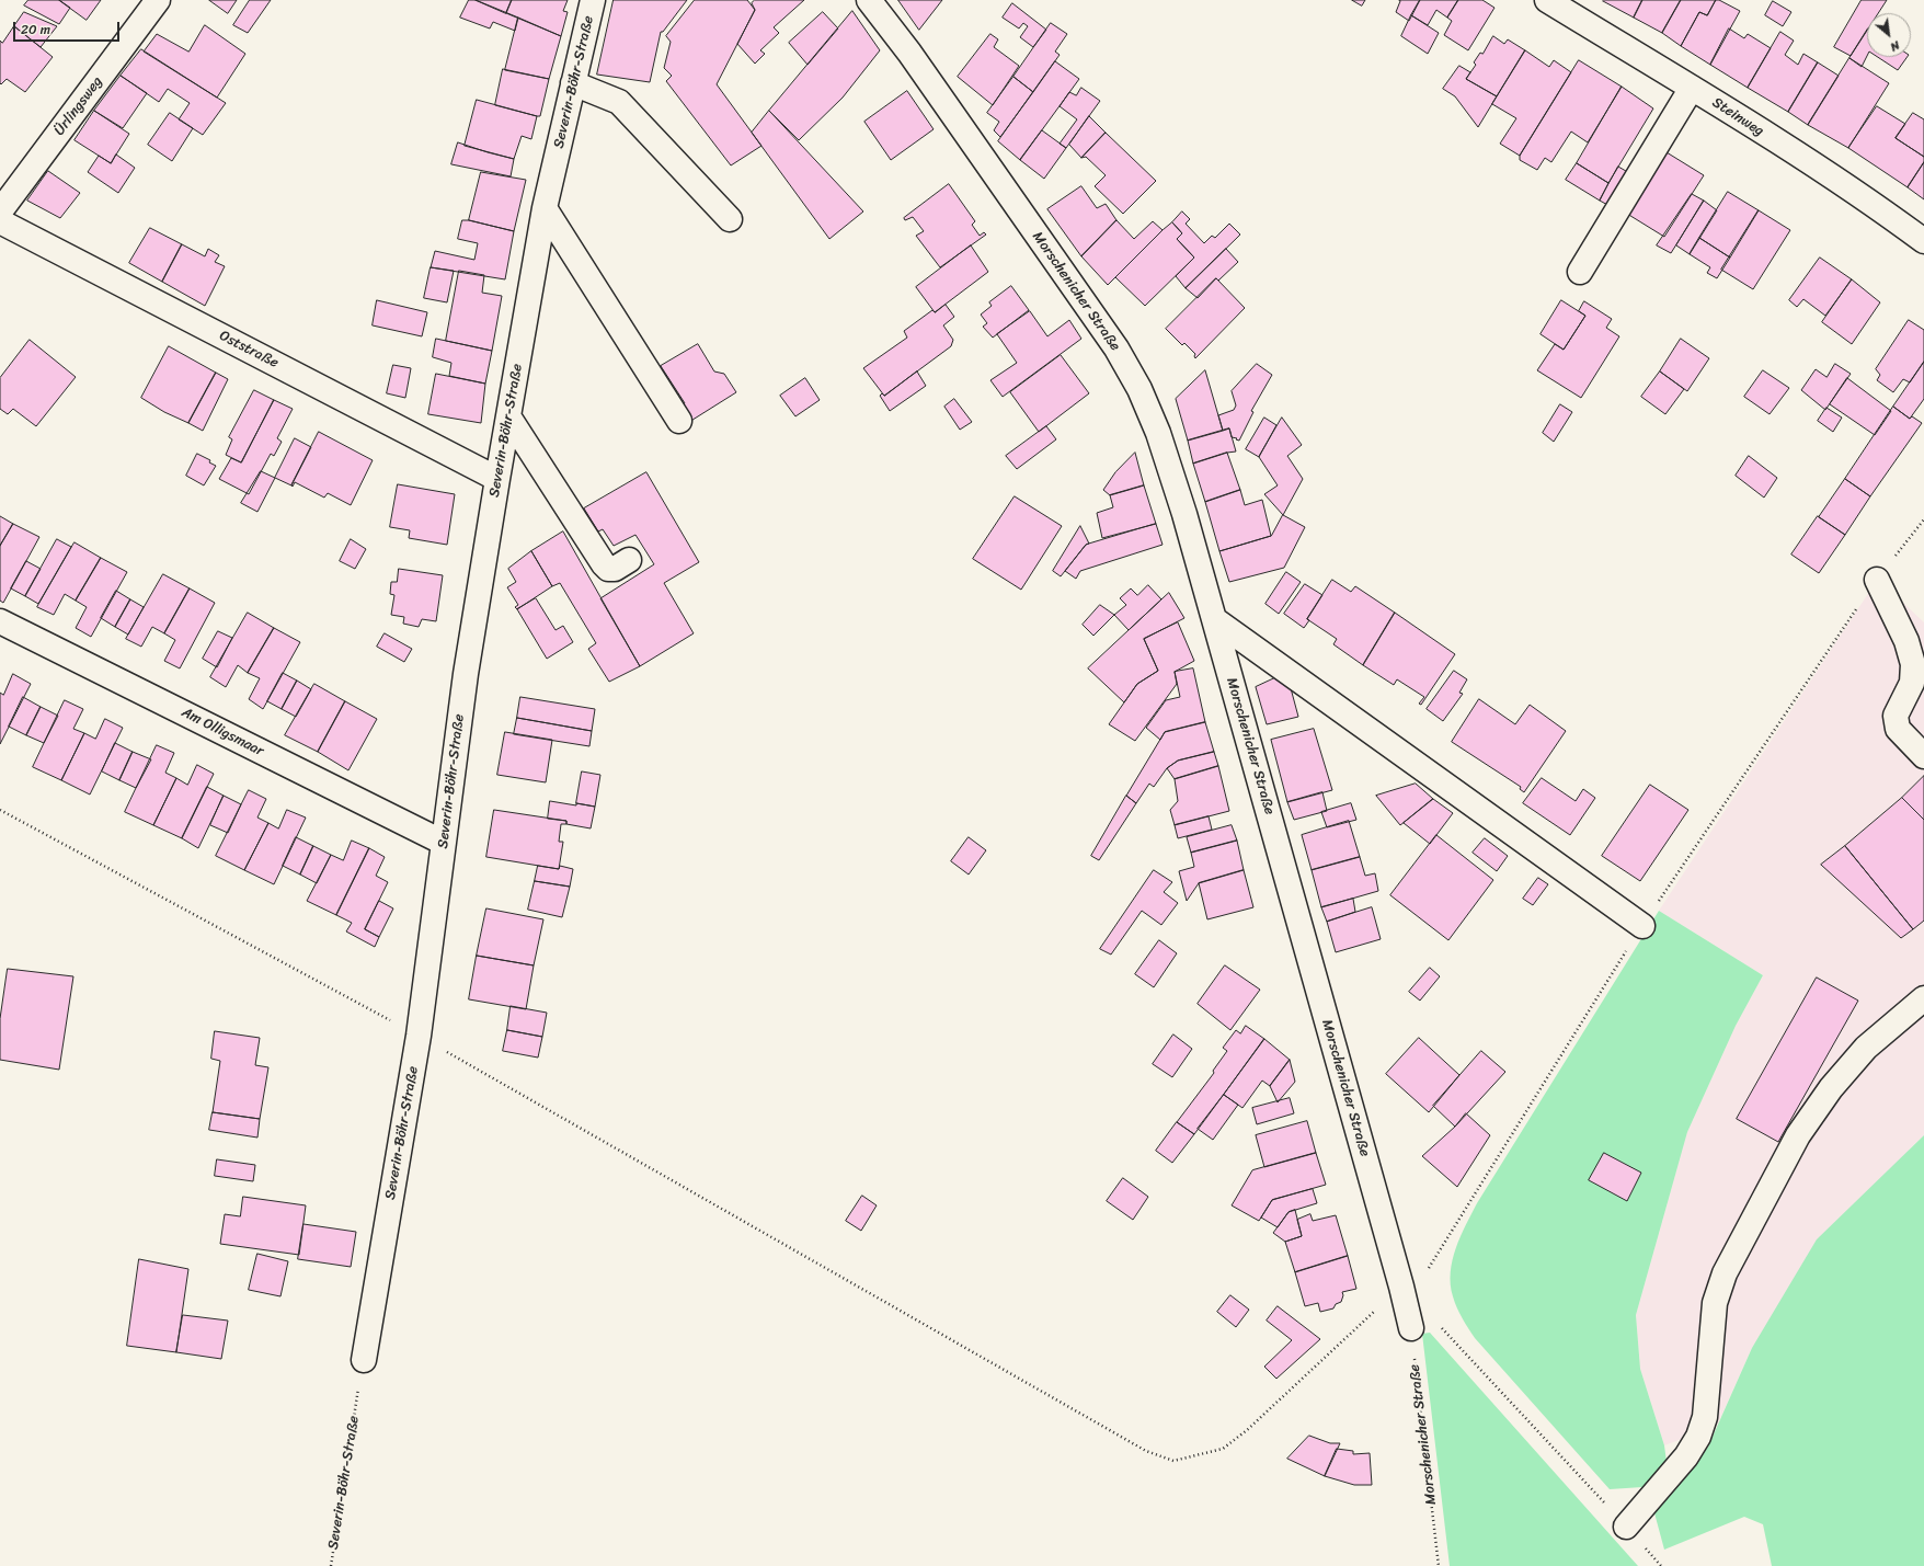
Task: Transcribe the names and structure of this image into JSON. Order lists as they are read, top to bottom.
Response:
{
  "streets": {
    "street": [
      "Severin-Böhr-Straße",
      "Ürlingsweg",
      "Steinweg",
      "Morschenicher Straße",
      "Oststraße",
      "Am Olligsmaar"
    ]
  },
  "crossings": [
    ["Severin-Böhr-Straße", "Oststraße"],
    ["Severin-Böhr-Straße", "Am Olligsmaar"]
  ],
  "scale_bar": "20 m",
  "north": "bottom right"
}
